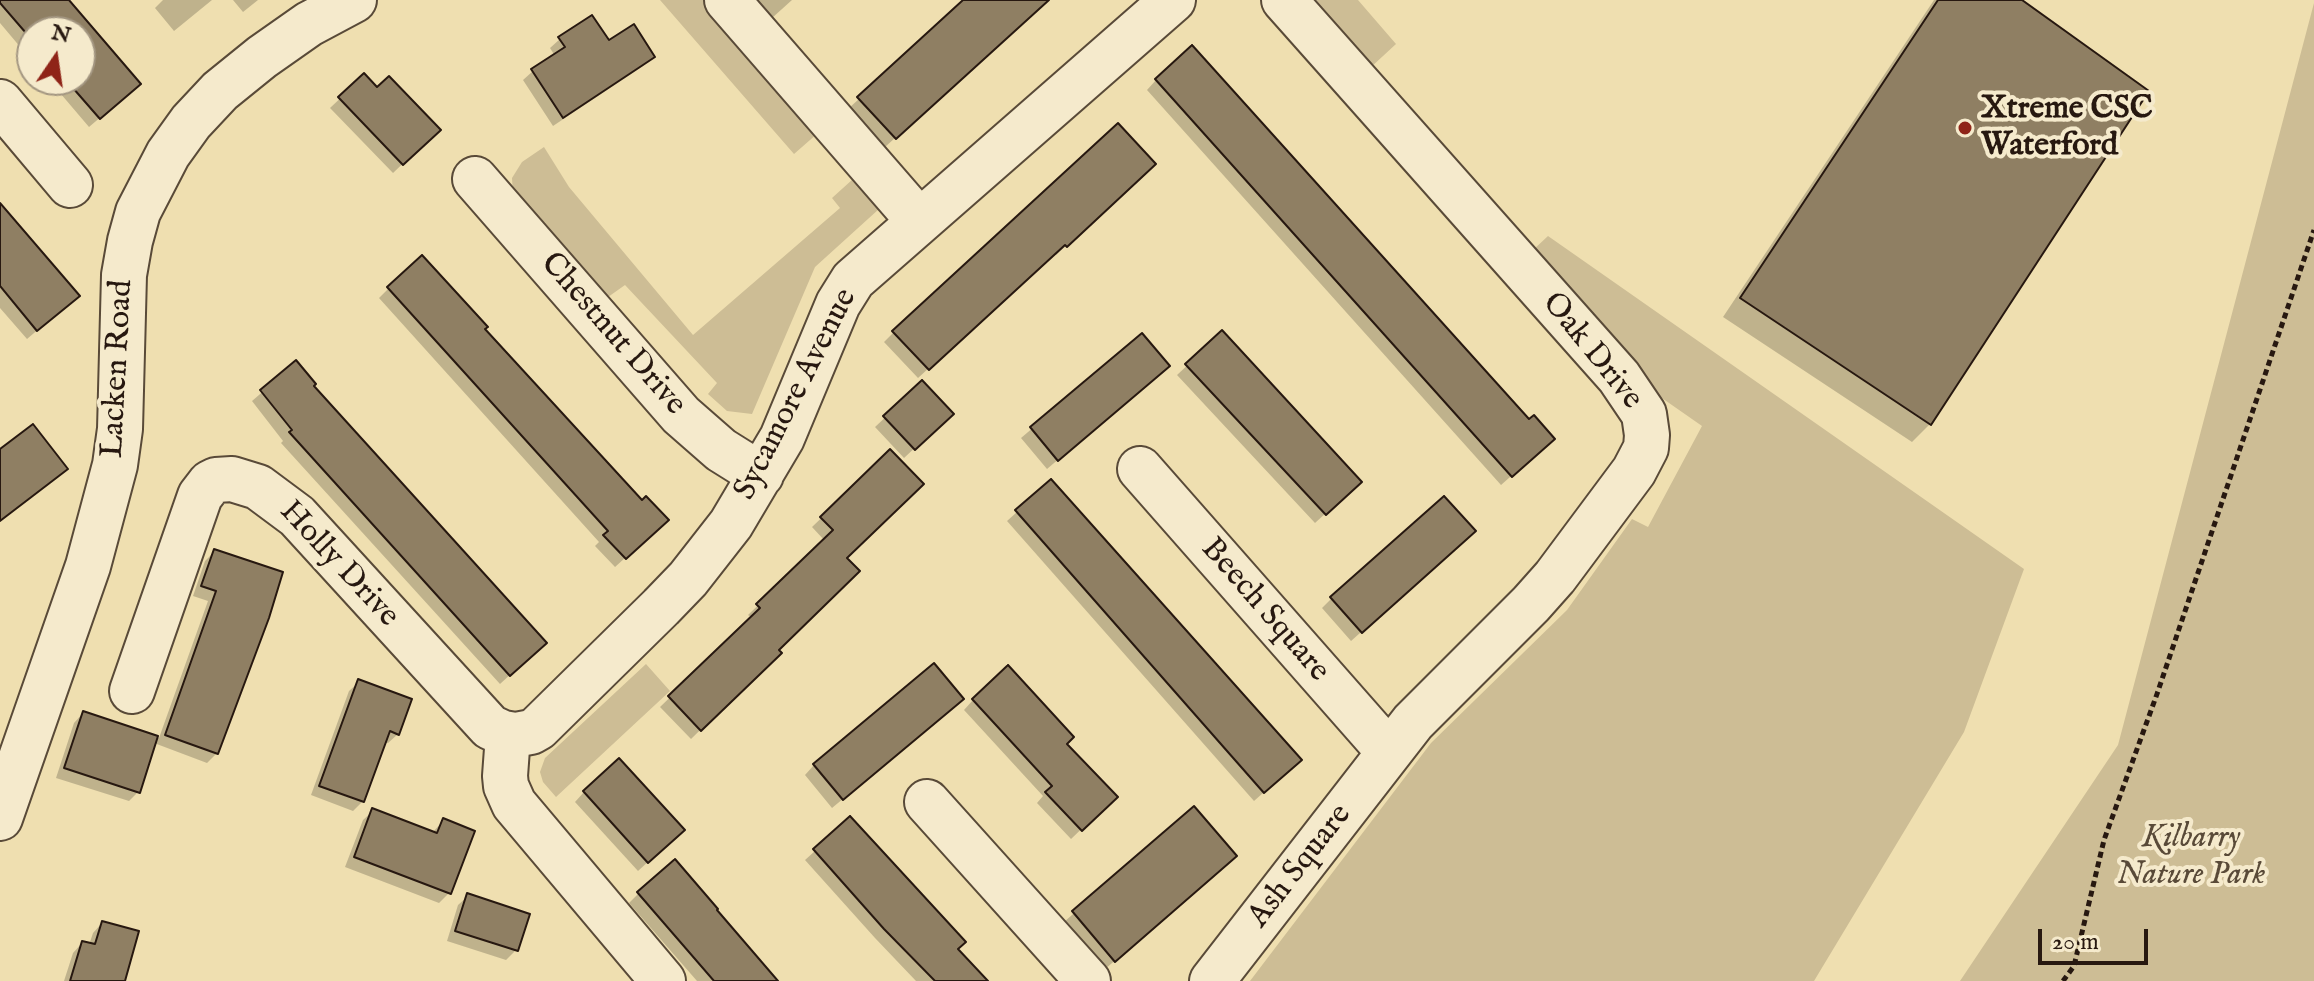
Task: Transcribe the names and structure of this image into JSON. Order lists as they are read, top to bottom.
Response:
{
  "streets": {
    "street": [
      "Chestnut Drive",
      "Oak Drive",
      "Lacken Road",
      "Sycamore Avenue",
      "Holly Drive",
      "Beech Square",
      "Ash Square"
    ]
  },
  "crossings": [
    ["Chestnut Drive", "Sycamore Avenue"],
    ["Oak Drive", "Beech Square"],
    ["Oak Drive", "Ash Square"],
    ["Sycamore Avenue", "Holly Drive"],
    ["Beech Square", "Ash Square"]
  ],
  "parks": ["Kilbarry Nature Park"],
  "places": ["Xtreme CSC Waterford"],
  "scale_bar": "20 m",
  "north": "top"
}
